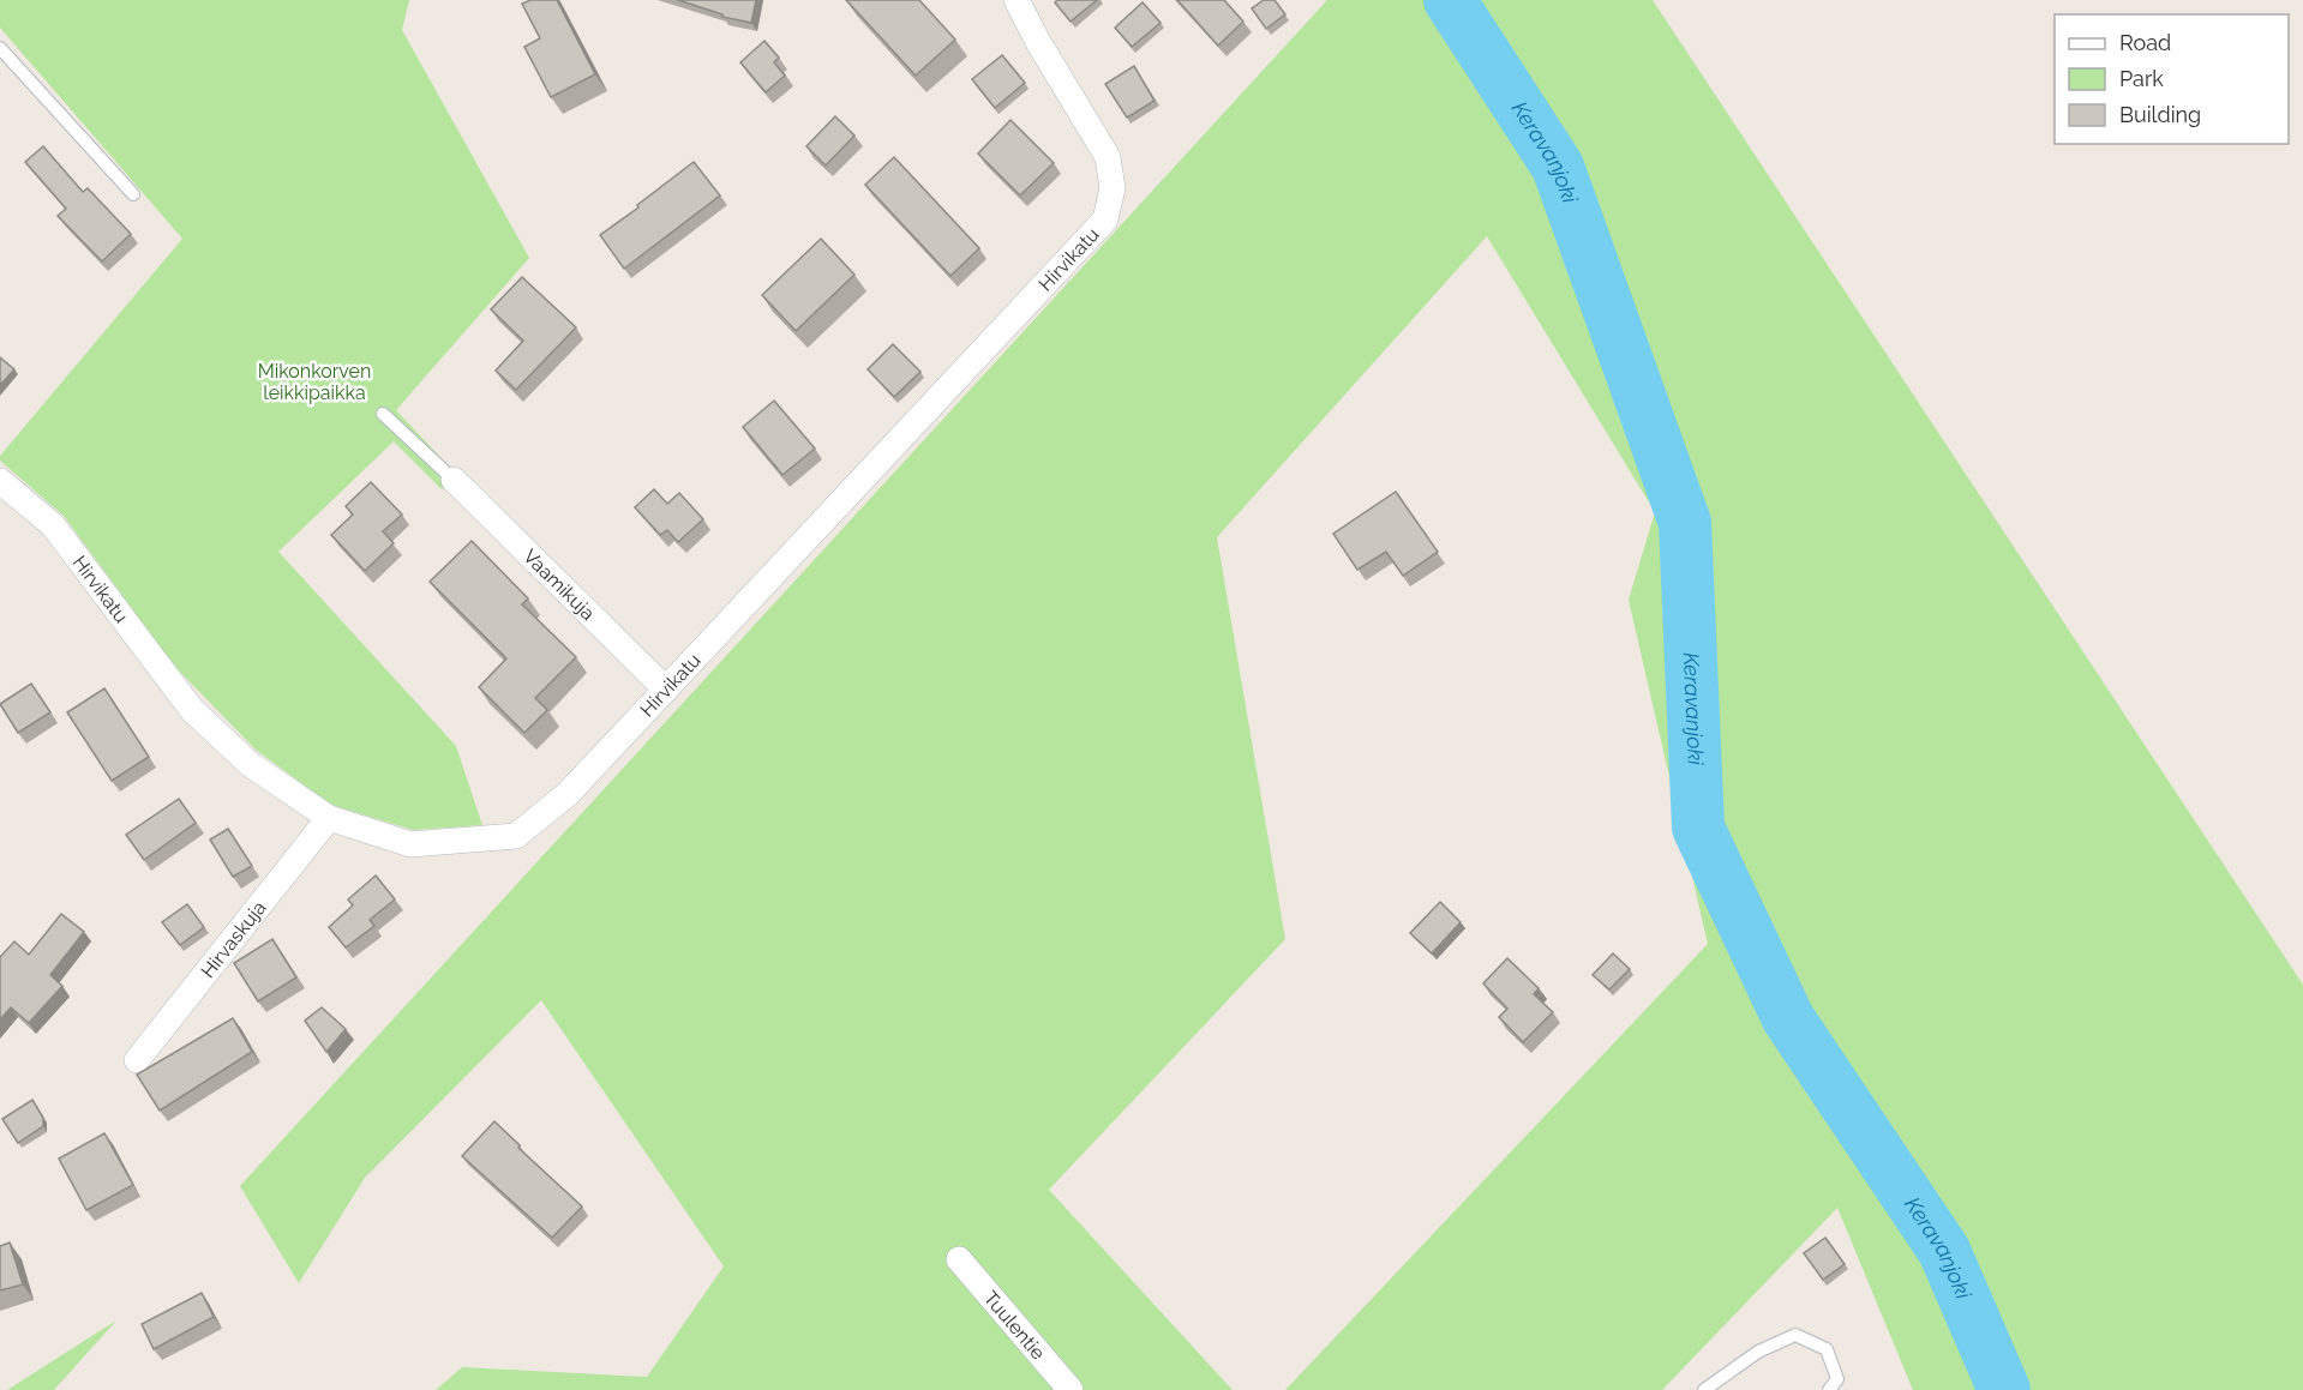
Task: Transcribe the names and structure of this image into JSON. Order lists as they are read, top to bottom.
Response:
{
  "streets": {
    "street": [
      "Hirvikatu",
      "Vaamikuja",
      "Hirvaskuja",
      "Tuulentie"
    ]
  },
  "crossings": [
    ["Hirvikatu", "Vaamikuja"],
    ["Hirvikatu", "Hirvaskuja"]
  ],
  "water": ["Keravanjoki"],
  "parks": ["Mikonkorven leikkipaikka"],
  "legend": ["Road", "Park", "Building"]
}
